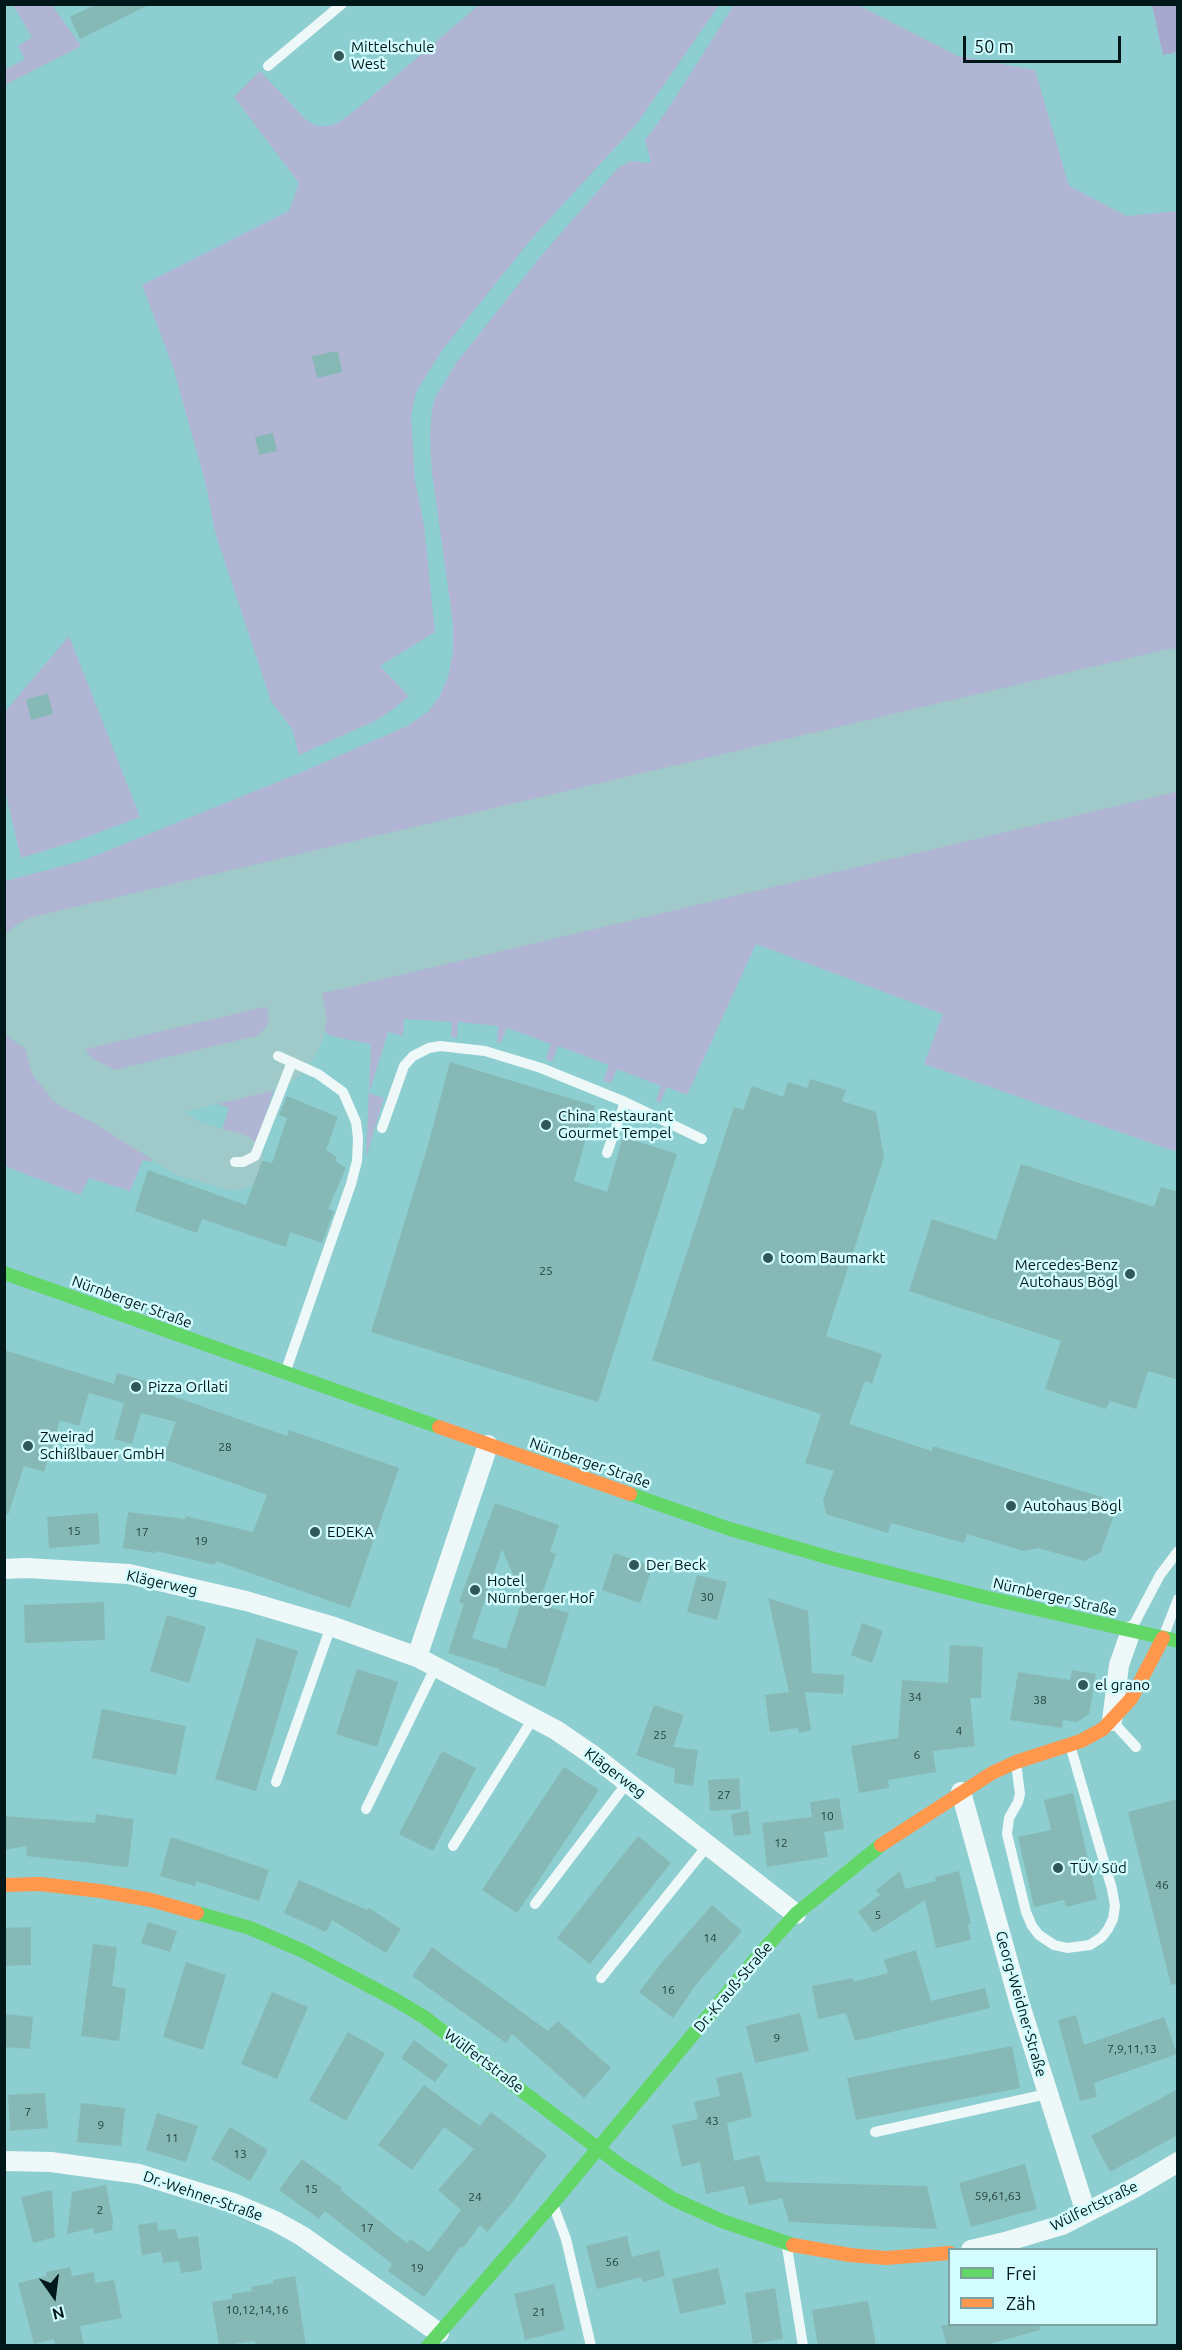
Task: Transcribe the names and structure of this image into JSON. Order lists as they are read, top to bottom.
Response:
{
  "streets": {
    "street": [
      "Nürnberger Straße",
      "Klägerweg",
      "Dr.-Krauß-Straße",
      "Georg-Weidner-Straße",
      "Wülfertstraße",
      "Dr.-Wehner-Straße"
    ]
  },
  "crossings": [
    ["Nürnberger Straße", "Dr.-Krauß-Straße"],
    ["Klägerweg", "Dr.-Krauß-Straße"],
    ["Dr.-Krauß-Straße", "Georg-Weidner-Straße"],
    ["Dr.-Krauß-Straße", "Wülfertstraße"],
    ["Dr.-Krauß-Straße", "Dr.-Wehner-Straße"],
    ["Georg-Weidner-Straße", "Wülfertstraße"]
  ],
  "places": [
    "Mittelschule West",
    "China Restaurant Gourmet Tempel",
    "toom Baumarkt",
    "Mercedes-Benz Autohaus Bögl",
    "Pizza Orllati",
    "Zweirad Schißlbauer GmbH",
    "Autohaus Bögl",
    "EDEKA",
    "Der Beck",
    "Hotel Nürnberger Hof",
    "el grano",
    "TÜV Süd"
  ],
  "house_numbers": [
    "25",
    "28",
    "15",
    "17",
    "19",
    "30",
    "34",
    "38",
    "4",
    "25",
    "6",
    "27",
    "10",
    "12",
    "46",
    "5",
    "14",
    "16",
    "9",
    "7,9,11,13",
    "7",
    "43",
    "9",
    "11",
    "13",
    "15",
    "59,61,63",
    "24",
    "2",
    "17",
    "56",
    "19",
    "10,12,14,16",
    "21"
  ],
  "legend": ["Frei", "Zäh"],
  "scale_bar": "50 m",
  "north": "bottom"
}
